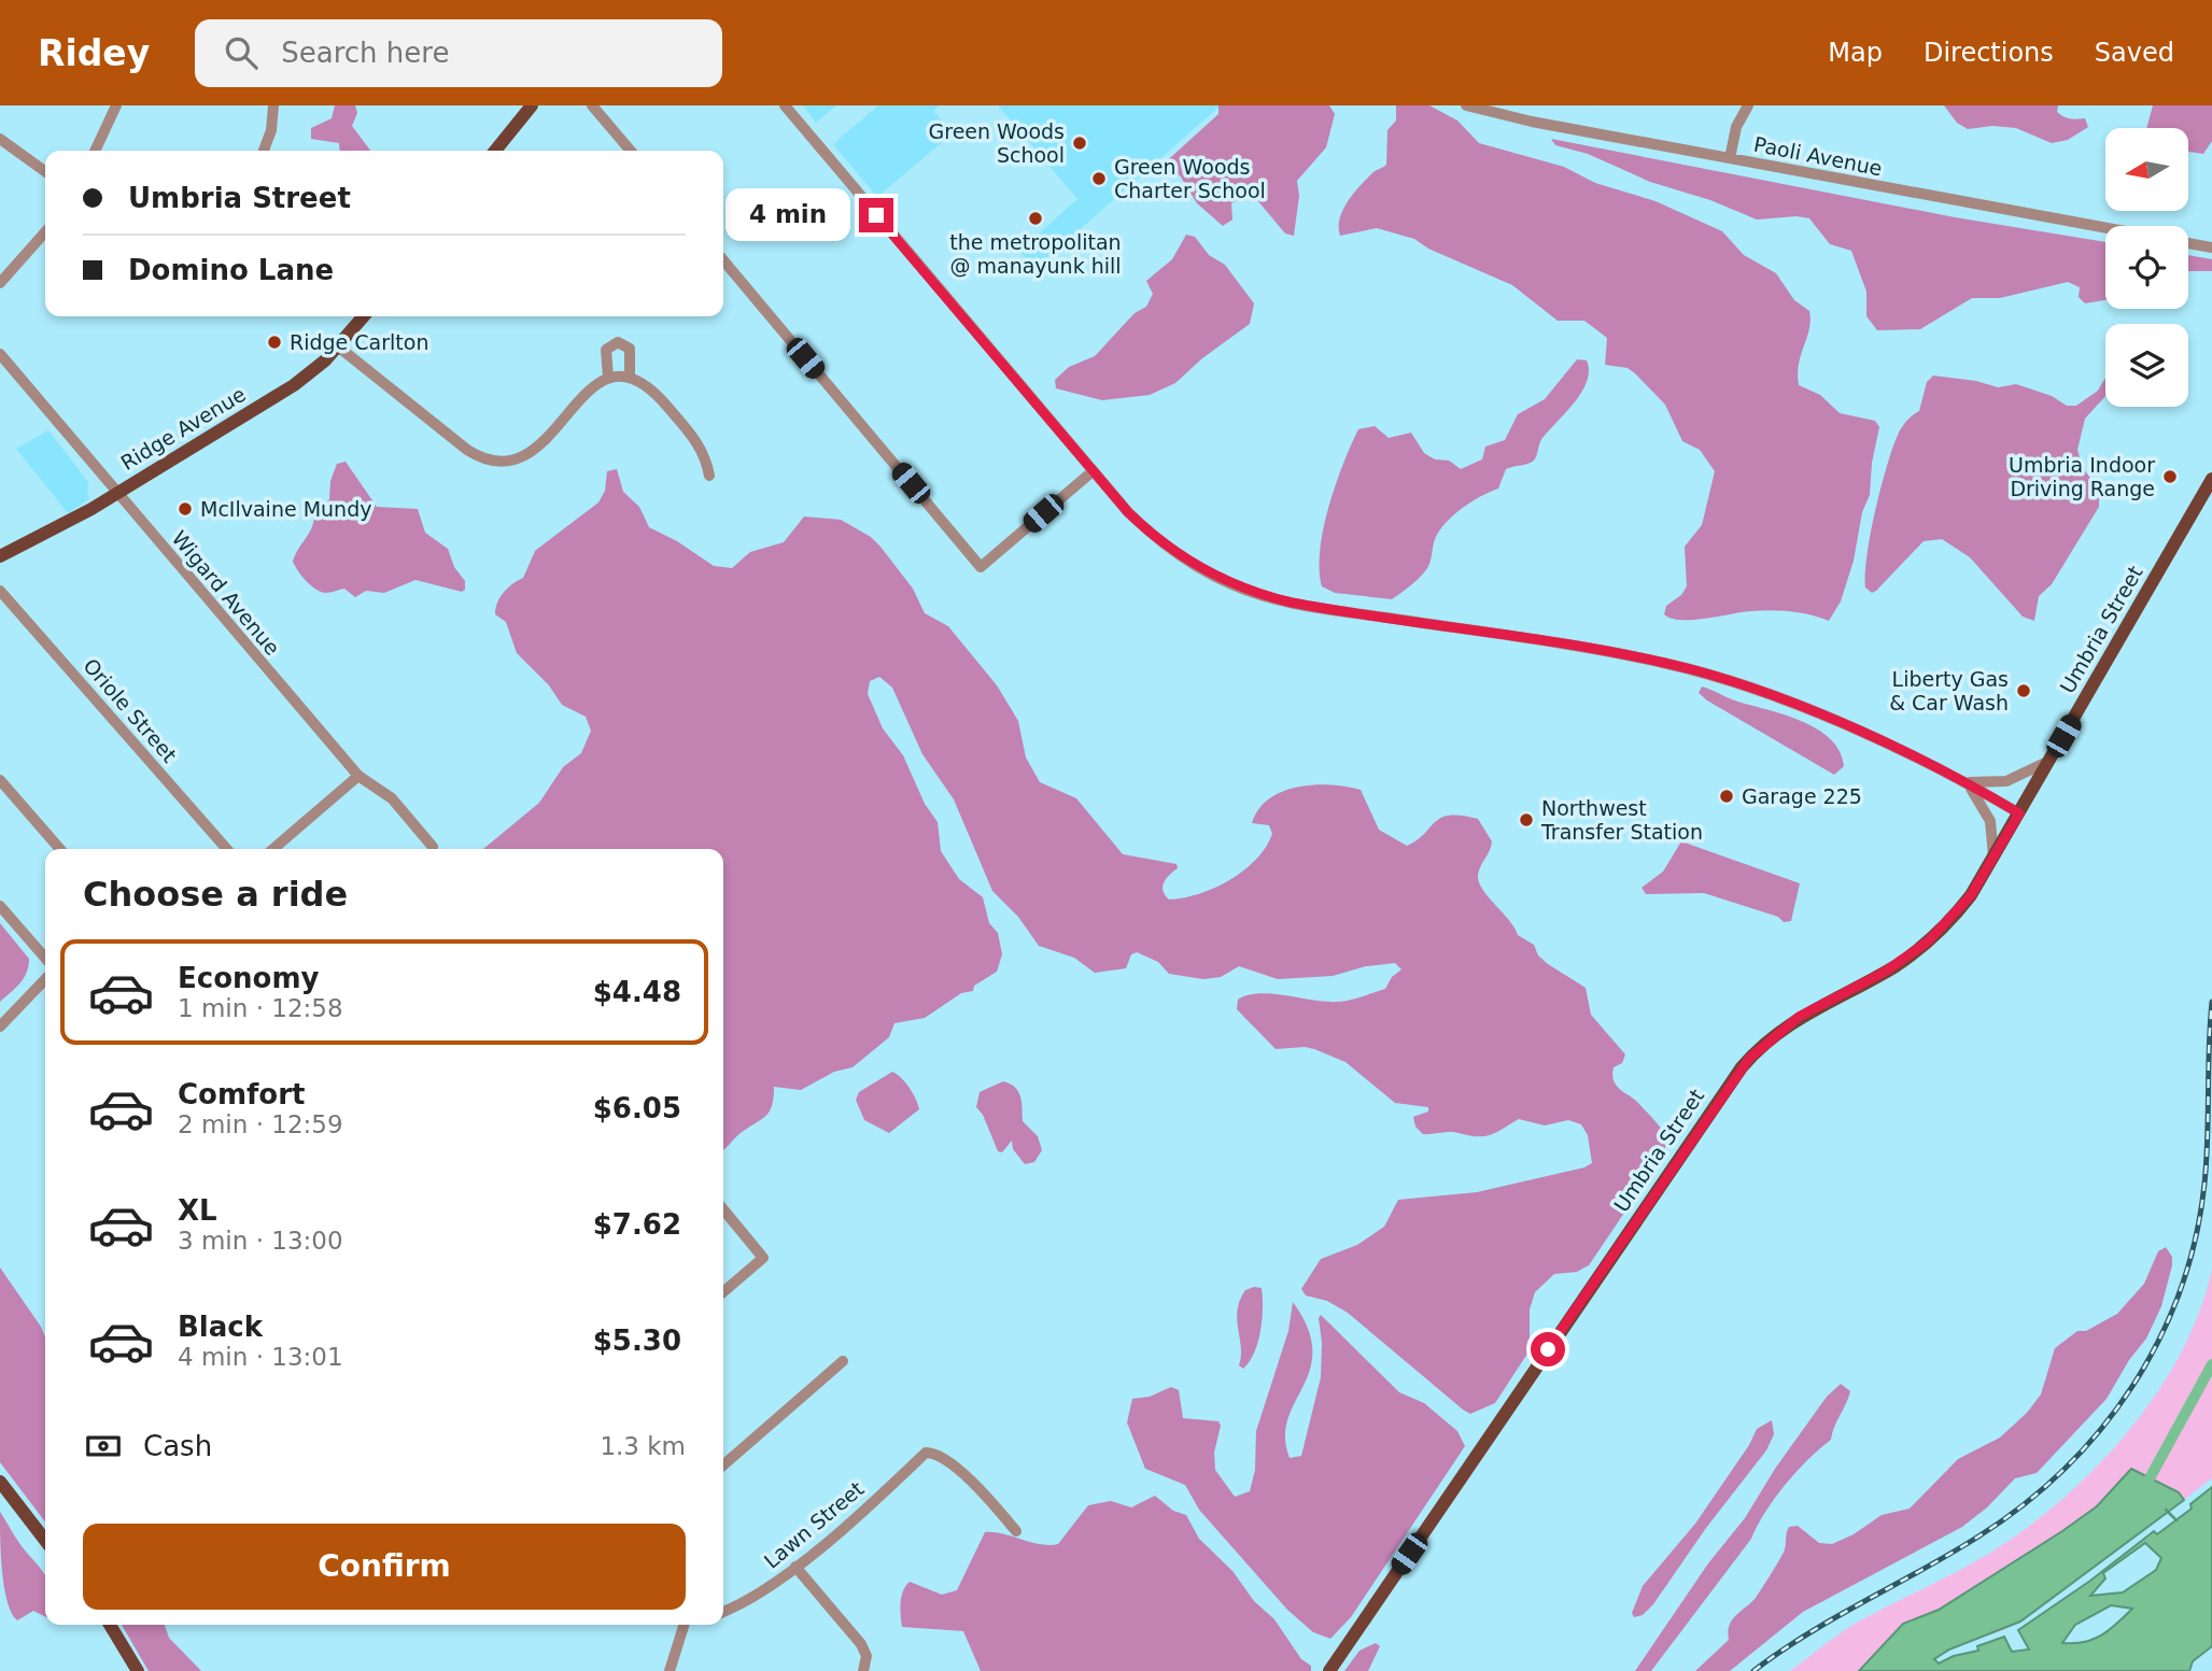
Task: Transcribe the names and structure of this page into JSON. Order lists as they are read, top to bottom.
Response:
{
  "streets": {
    "main road": ["Ridge Avenue", "Umbria Street"],
    "street": [
      "Paoli Avenue",
      "Wigard Avenue",
      "Oriole Street",
      "Lawn Street"
    ]
  },
  "crossings": [
    ["Ridge Avenue", "Wigard Avenue"]
  ],
  "places": [
    "Green Woods School",
    "Green Woods Charter School",
    "the metropolitan @ manayunk hill",
    "Ridge Carlton",
    "Umbria Indoor Driving Range",
    "McIlvaine Mundy",
    "Liberty Gas & Car Wash",
    "Garage 225",
    "Northwest Transfer Station"
  ],
  "north": "left",
  "page": {
    "header": "Ridey",
    "search": "Search here",
    "nav": ["Map", "Directions", "Saved"],
    "banner": ["Umbria Street", "Domino Lane"],
    "bubble": "4 min",
    "heading": "Choose a ride",
    "list": [
      {
        "name": "Economy",
        "note": "1 min · 12:58",
        "value": "$4.48"
      },
      {
        "name": "Comfort",
        "note": "2 min · 12:59",
        "value": "$6.05"
      },
      {
        "name": "XL",
        "note": "3 min · 13:00",
        "value": "$7.62"
      },
      {
        "name": "Black",
        "note": "4 min · 13:01",
        "value": "$5.30"
      }
    ],
    "pay": ["Cash", "1.3 km"],
    "buttons": "Confirm"
  }
}
